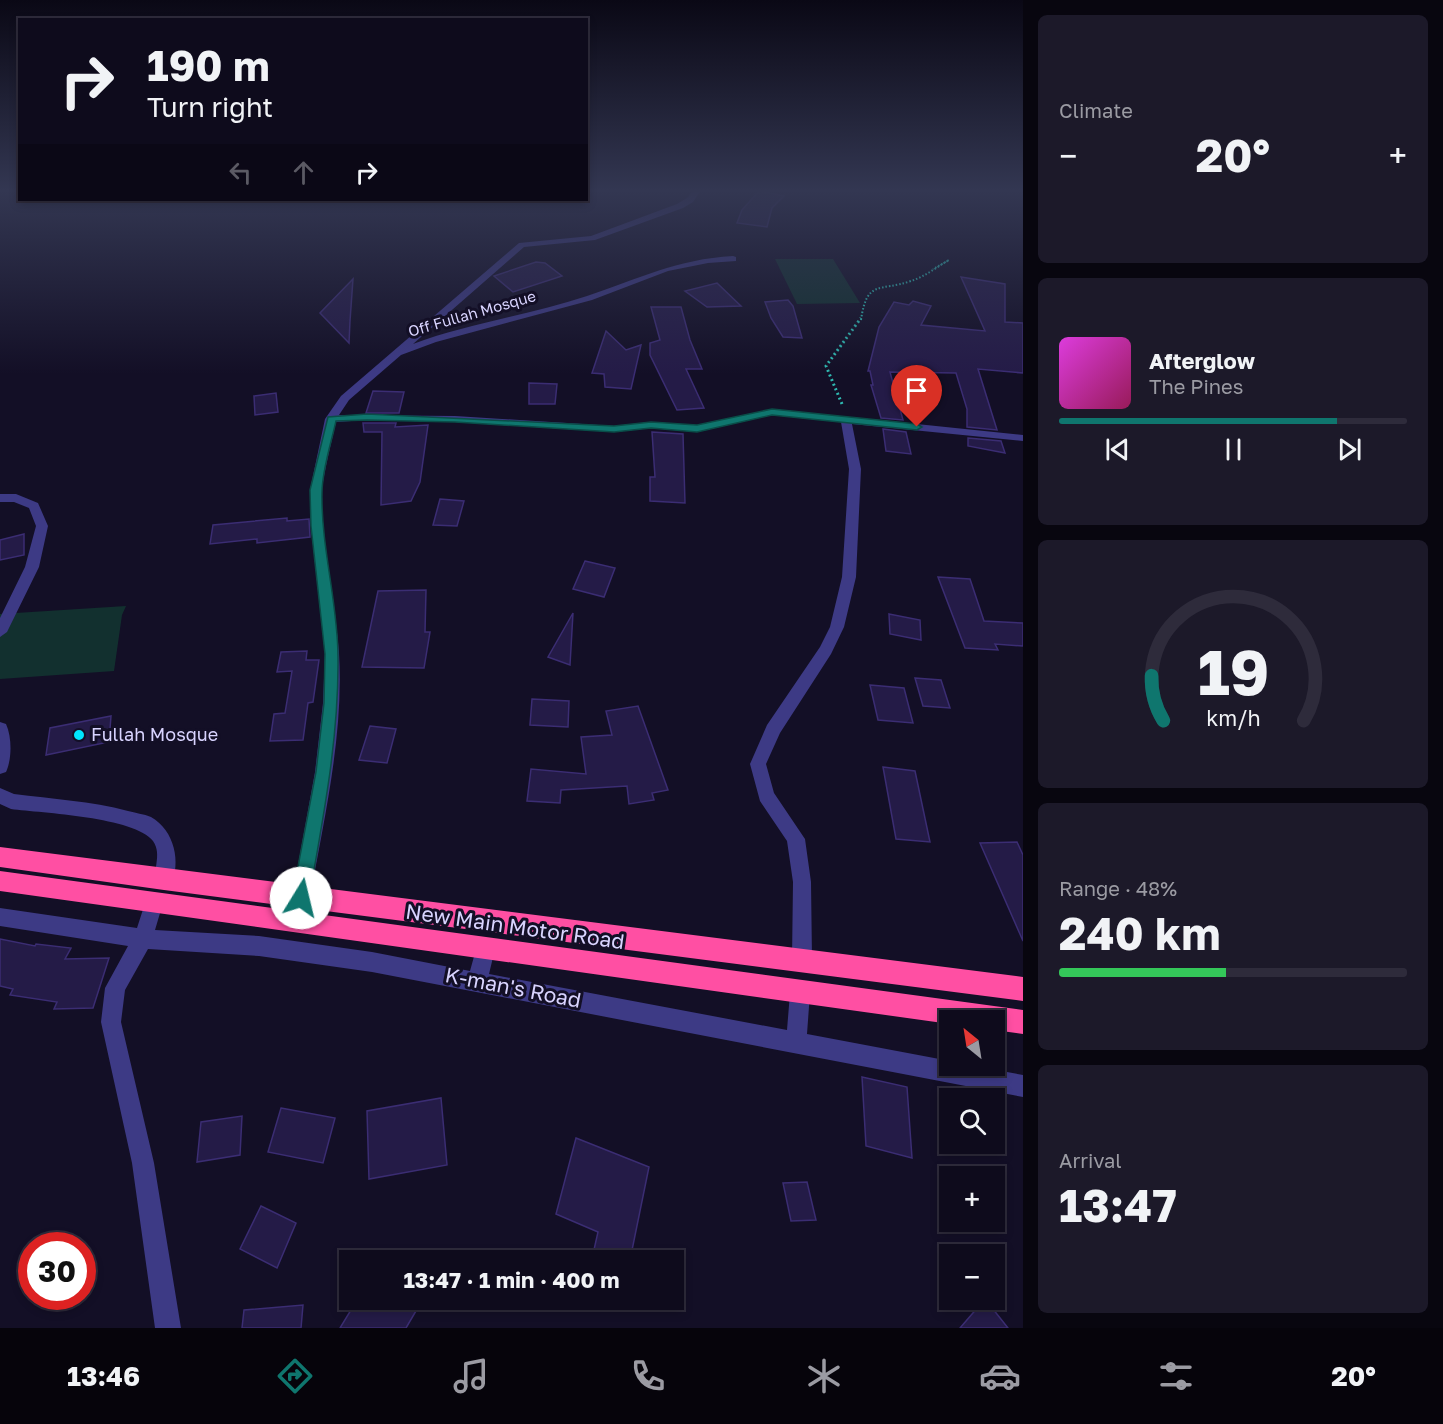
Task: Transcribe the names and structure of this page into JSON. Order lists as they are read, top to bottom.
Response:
{
  "streets": {
    "highway": ["New Main Motor Road"],
    "street": ["Off Fullah Mosque", "K-man's Road"]
  },
  "crossings": [
    ["Off Fullah Mosque", "New Main Motor Road"]
  ],
  "places": ["Fullah Mosque"],
  "north": "top left",
  "page": {
    "tile": [
      "Climate",
      ["Range · 48%", "240 km"],
      ["Arrival", "13:47"]
    ],
    "turn": ["190 m", "Turn right"],
    "heat": ["−", "20°", "+"],
    "song": ["Afterglow", "The Pines"],
    "map_buttons": ["+", "−"],
    "limit": "30",
    "trip": "13:47 · 1 min · 400 m",
    "tabs": ["13:46", "20°"],
    "gauge": ["19", "km/h"]
  }
}
